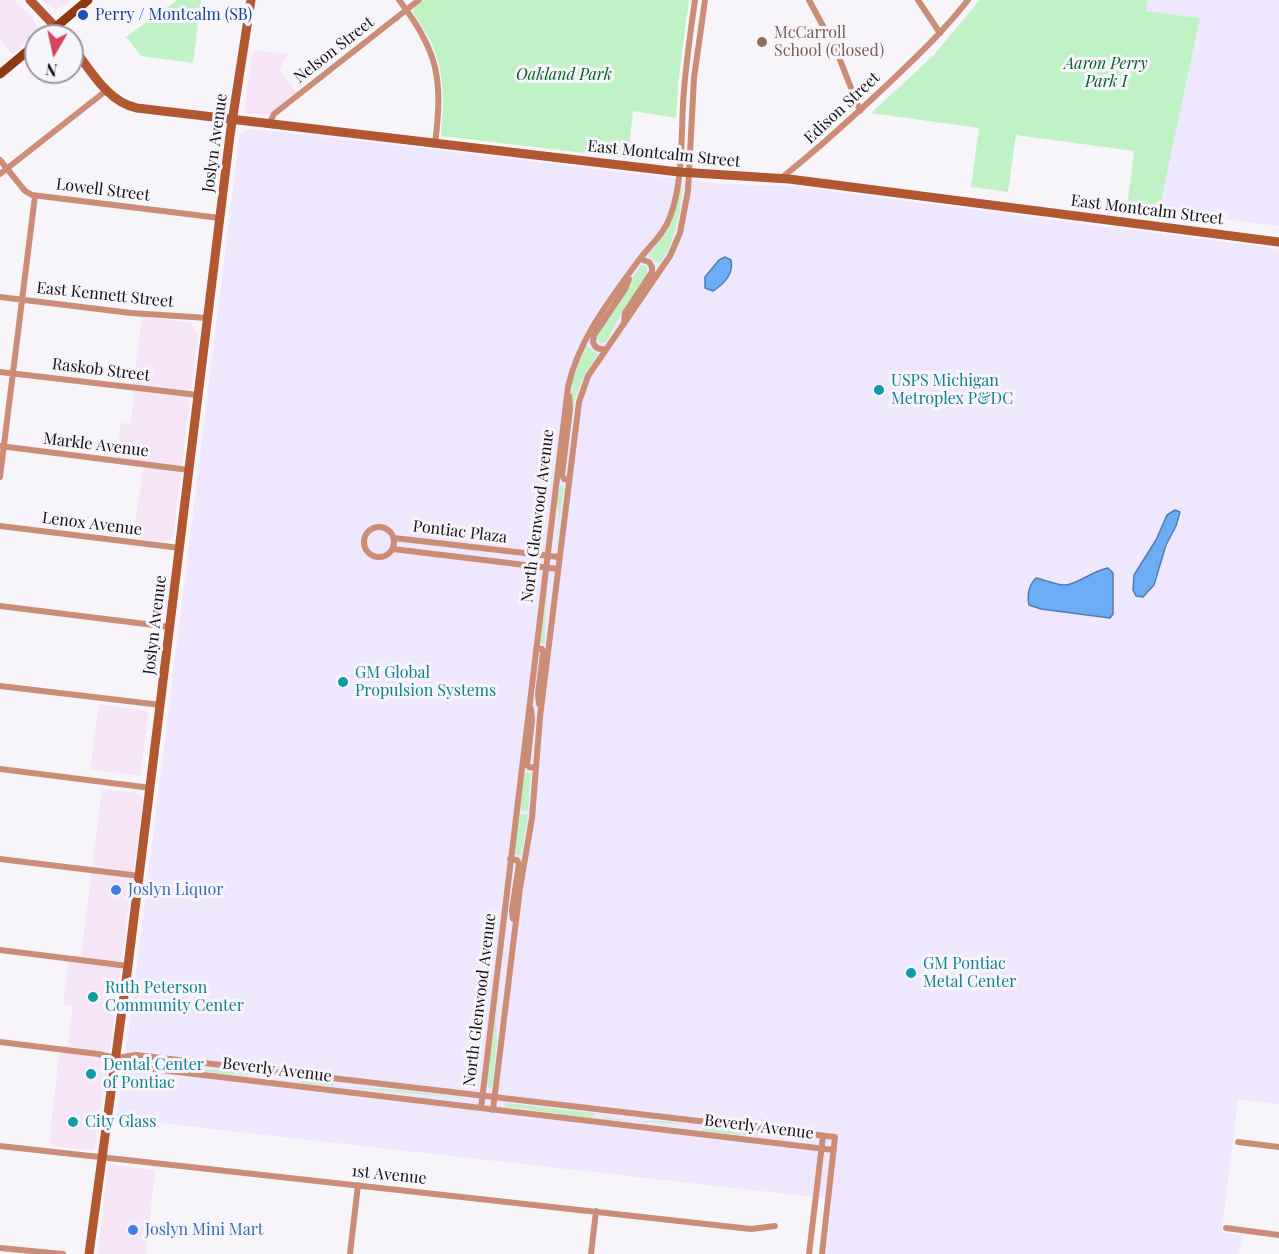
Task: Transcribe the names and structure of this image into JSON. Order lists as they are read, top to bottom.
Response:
{
  "streets": {
    "main road": ["Joslyn Avenue", "East Montcalm Street"],
    "street": [
      "Nelson Street",
      "Edison Street",
      "Lowell Street",
      "East Kennett Street",
      "Raskob Street",
      "Markle Avenue",
      "North Glenwood Avenue",
      "Lenox Avenue",
      "Pontiac Plaza",
      "Beverly Avenue",
      "1st Avenue"
    ]
  },
  "crossings": [
    ["Nelson Street", "East Montcalm Street"],
    ["Edison Street", "East Montcalm Street"],
    ["Joslyn Avenue", "East Montcalm Street"],
    ["Joslyn Avenue", "Lowell Street"],
    ["Joslyn Avenue", "East Kennett Street"],
    ["Joslyn Avenue", "Raskob Street"],
    ["Joslyn Avenue", "Markle Avenue"],
    ["Joslyn Avenue", "Lenox Avenue"],
    ["Joslyn Avenue", "Beverly Avenue"],
    ["Joslyn Avenue", "1st Avenue"],
    ["East Montcalm Street", "North Glenwood Avenue"],
    ["North Glenwood Avenue", "Pontiac Plaza"],
    ["North Glenwood Avenue", "Beverly Avenue"]
  ],
  "parks": ["Aaron Perry Park I", "Oakland Park"],
  "places": [
    "Perry / Montcalm (SB)",
    "McCarroll School (Closed)",
    "USPS Michigan Metroplex P&DC",
    "GM Global Propulsion Systems",
    "Joslyn Liquor",
    "GM Pontiac Metal Center",
    "Ruth Peterson Community Center",
    "Dental Center of Pontiac",
    "City Glass",
    "Joslyn Mini Mart"
  ],
  "north": "bottom"
}
